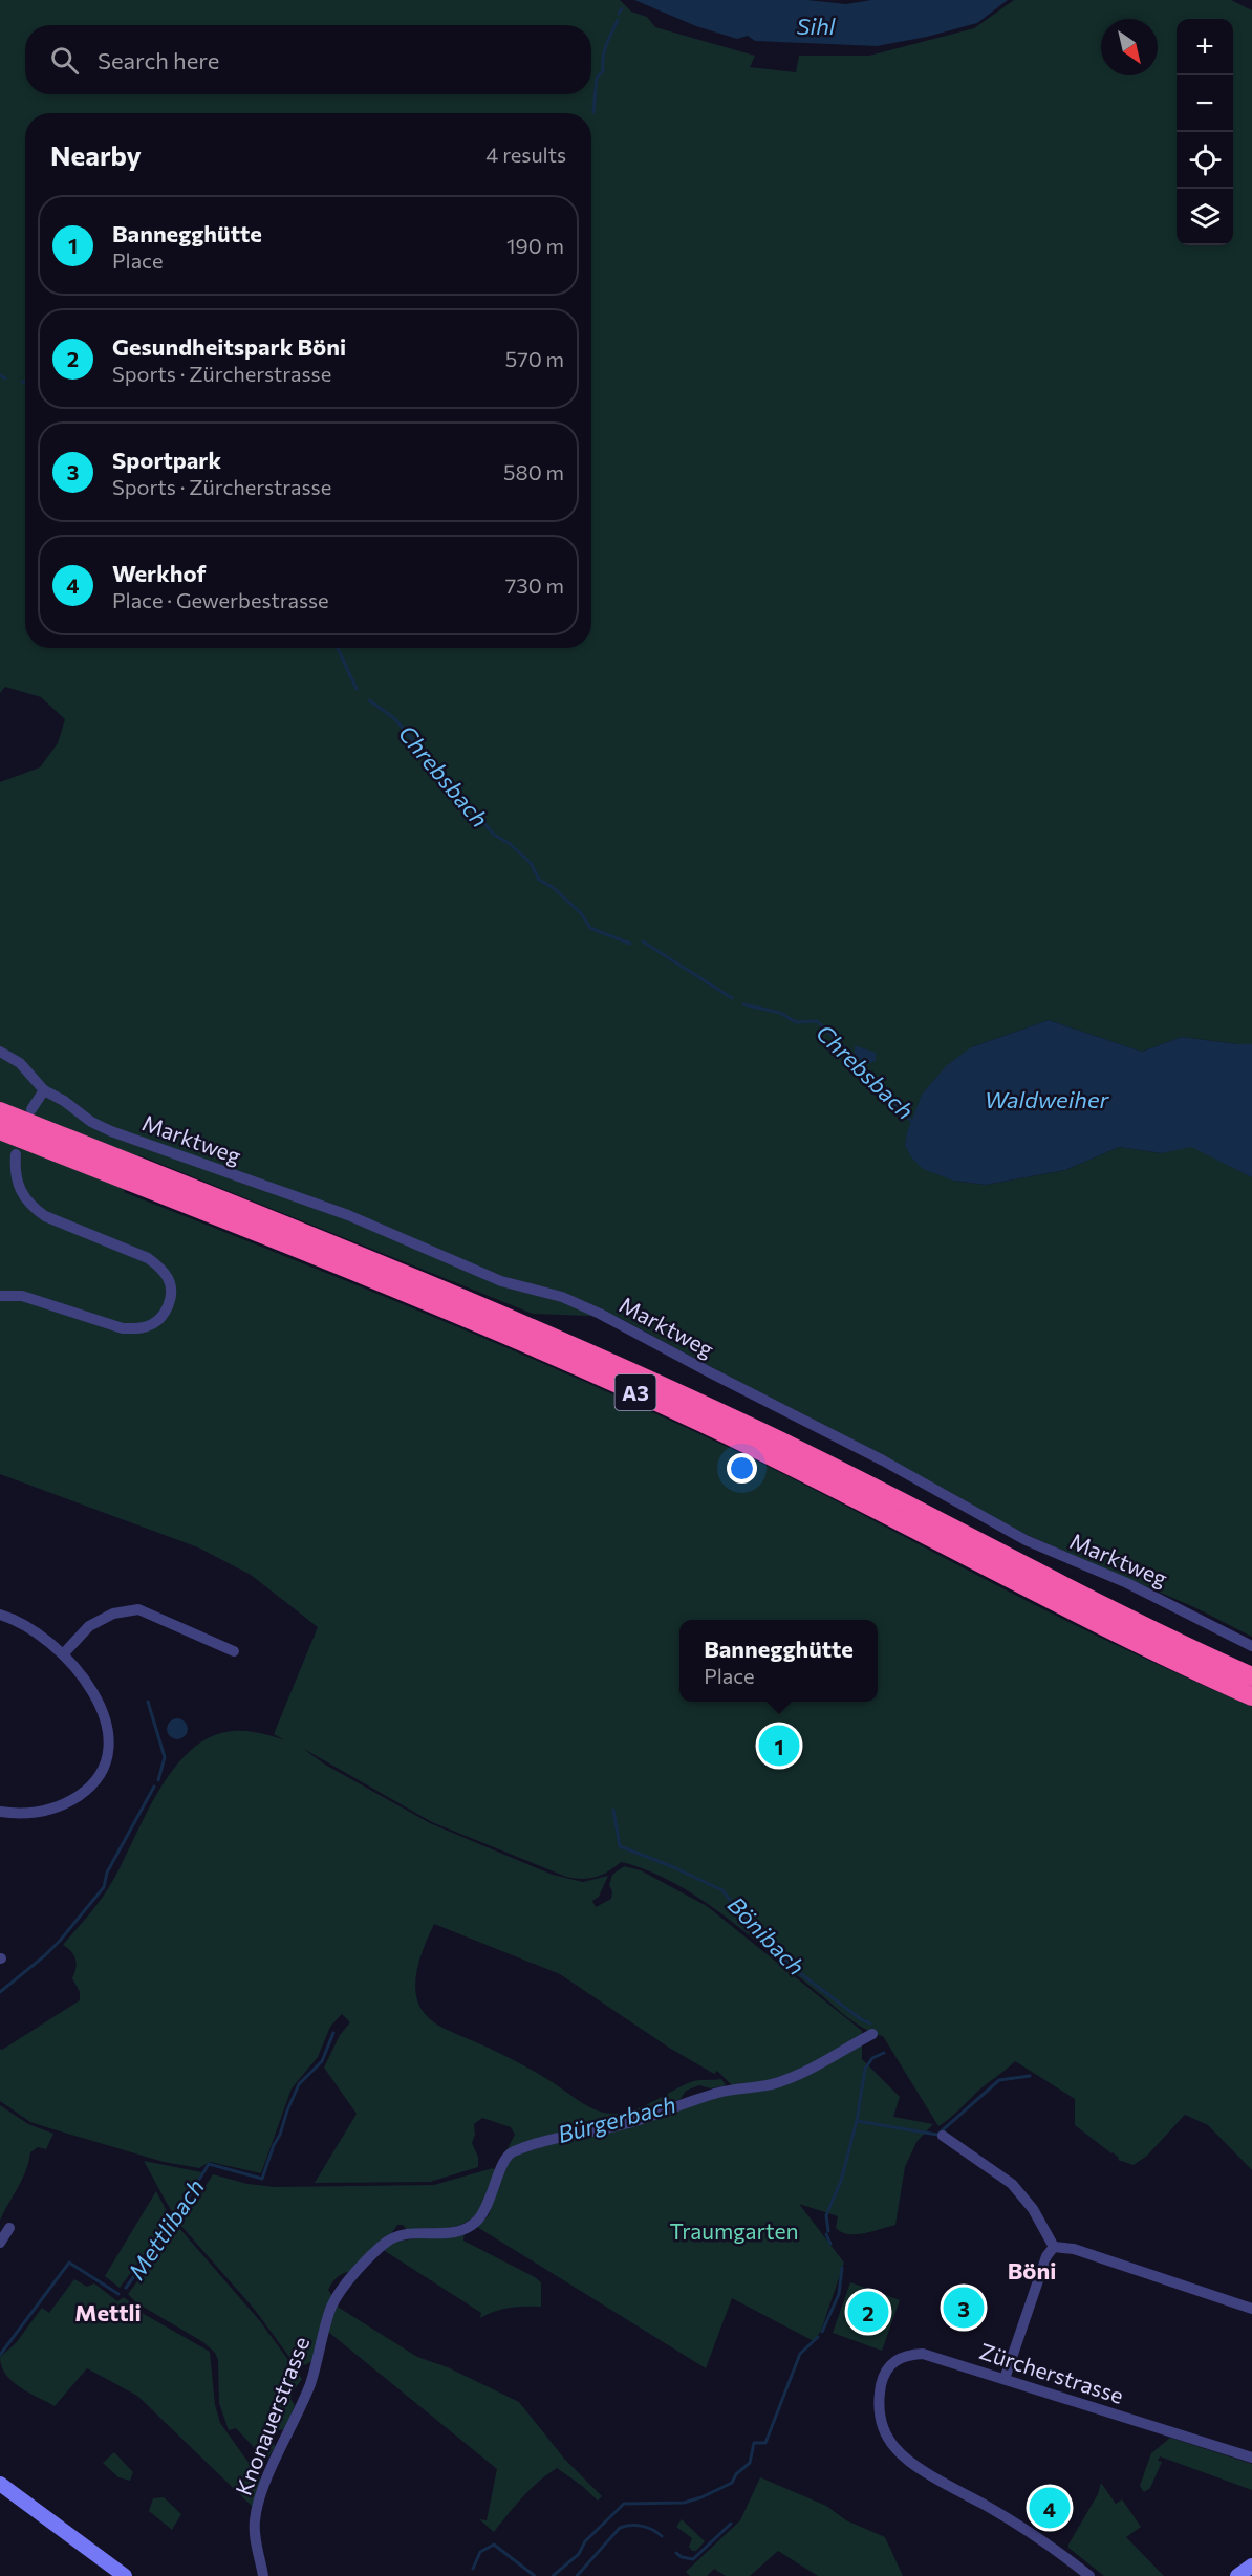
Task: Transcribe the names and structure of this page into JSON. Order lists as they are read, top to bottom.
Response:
{
  "streets": {
    "highway": ["A3"],
    "street": ["Marktweg", "Zürcherstrasse", "Knonauerstrasse"]
  },
  "districts": ["Böni", "Mettli"],
  "water": [
    "Sihl",
    "Chrebsbach",
    "Waldweiher",
    "Bönibach",
    "Bürgerbach",
    "Mettlibach"
  ],
  "parks": ["Traumgarten"],
  "north": "bottom right",
  "page": {
    "map_buttons": ["+", "−"],
    "search": "Search here",
    "heading": ["Nearby", "4 results"],
    "list": [
      {
        "mark": "1",
        "name": "Bannegghütte",
        "note": "Place",
        "value": "190 m"
      },
      {
        "mark": "2",
        "name": "Gesundheitspark Böni",
        "note": "Sports · Zürcherstrasse",
        "value": "570 m"
      },
      {
        "mark": "3",
        "name": "Sportpark",
        "note": "Sports · Zürcherstrasse",
        "value": "580 m"
      },
      {
        "mark": "4",
        "name": "Werkhof",
        "note": "Place · Gewerbestrasse",
        "value": "730 m"
      }
    ],
    "popup": ["Bannegghütte", "Place"],
    "pins": [
      "1",
      "3",
      "2",
      "4"
    ]
  }
}
